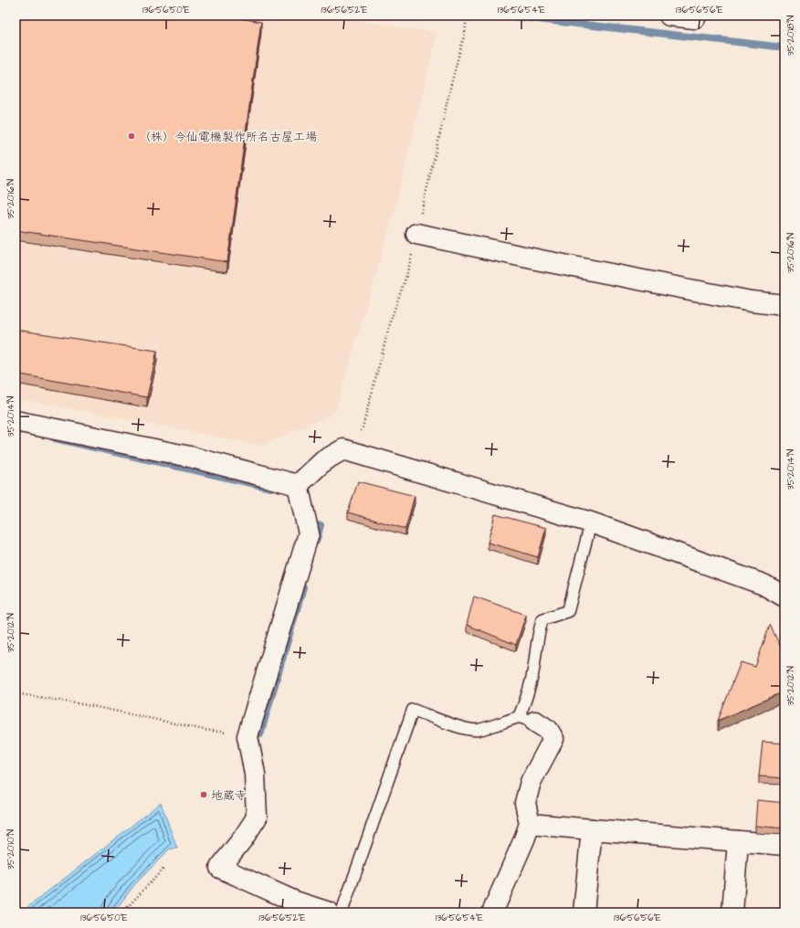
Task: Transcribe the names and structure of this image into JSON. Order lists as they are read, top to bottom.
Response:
{
  "places": ["（株）今仙電機製作所名古屋工場", "地蔵寺"],
  "coordinates": [
    "136°56'50\"E",
    "136°56'52\"E",
    "136°56'54\"E",
    "136°56'56\"E",
    "35°20'18\"N",
    "35°20'16\"N",
    "35°20'14\"N",
    "35°20'12\"N",
    "35°20'10\"N"
  ]
}
